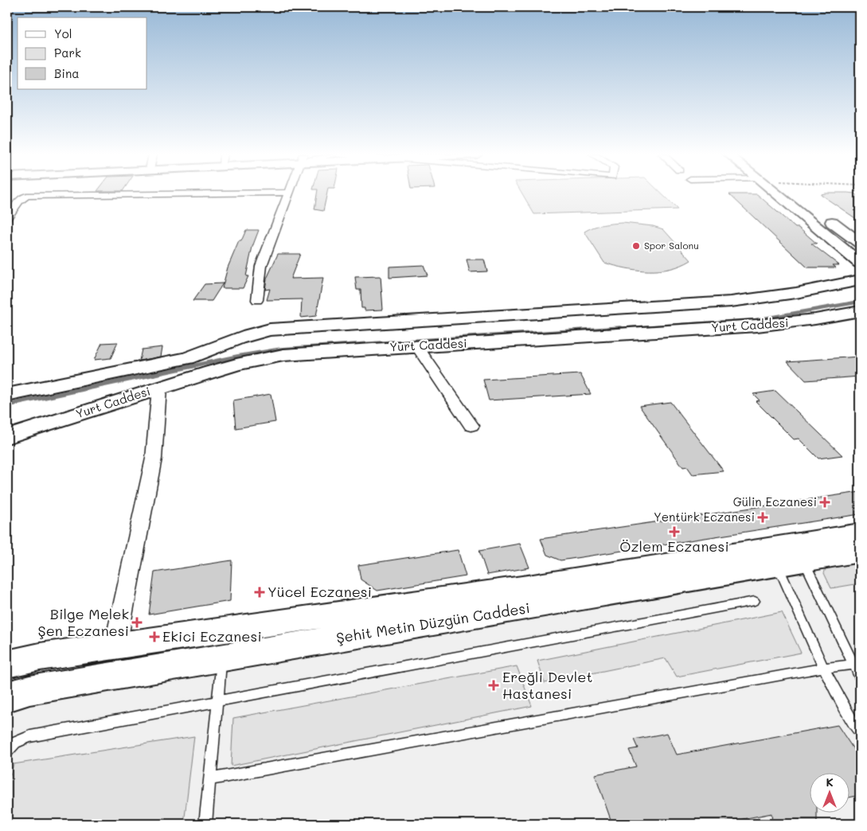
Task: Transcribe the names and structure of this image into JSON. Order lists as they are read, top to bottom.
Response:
{
  "streets": {
    "street": ["Yurt Caddesi", "Şehit Metin Düzgün Caddesi"]
  },
  "places": {
    "other": ["Spor Salonu"],
    "health": [
      "Gülin Eczanesi",
      "Yentürk Eczanesi",
      "Özlem Eczanesi",
      "Yücel Eczanesi",
      "Bilge Melek Şen Eczanesi",
      "Ekici Eczanesi",
      "Ereğli Devlet Hastanesi"
    ]
  },
  "legend": ["Yol", "Park", "Bina"],
  "north": "top"
}
